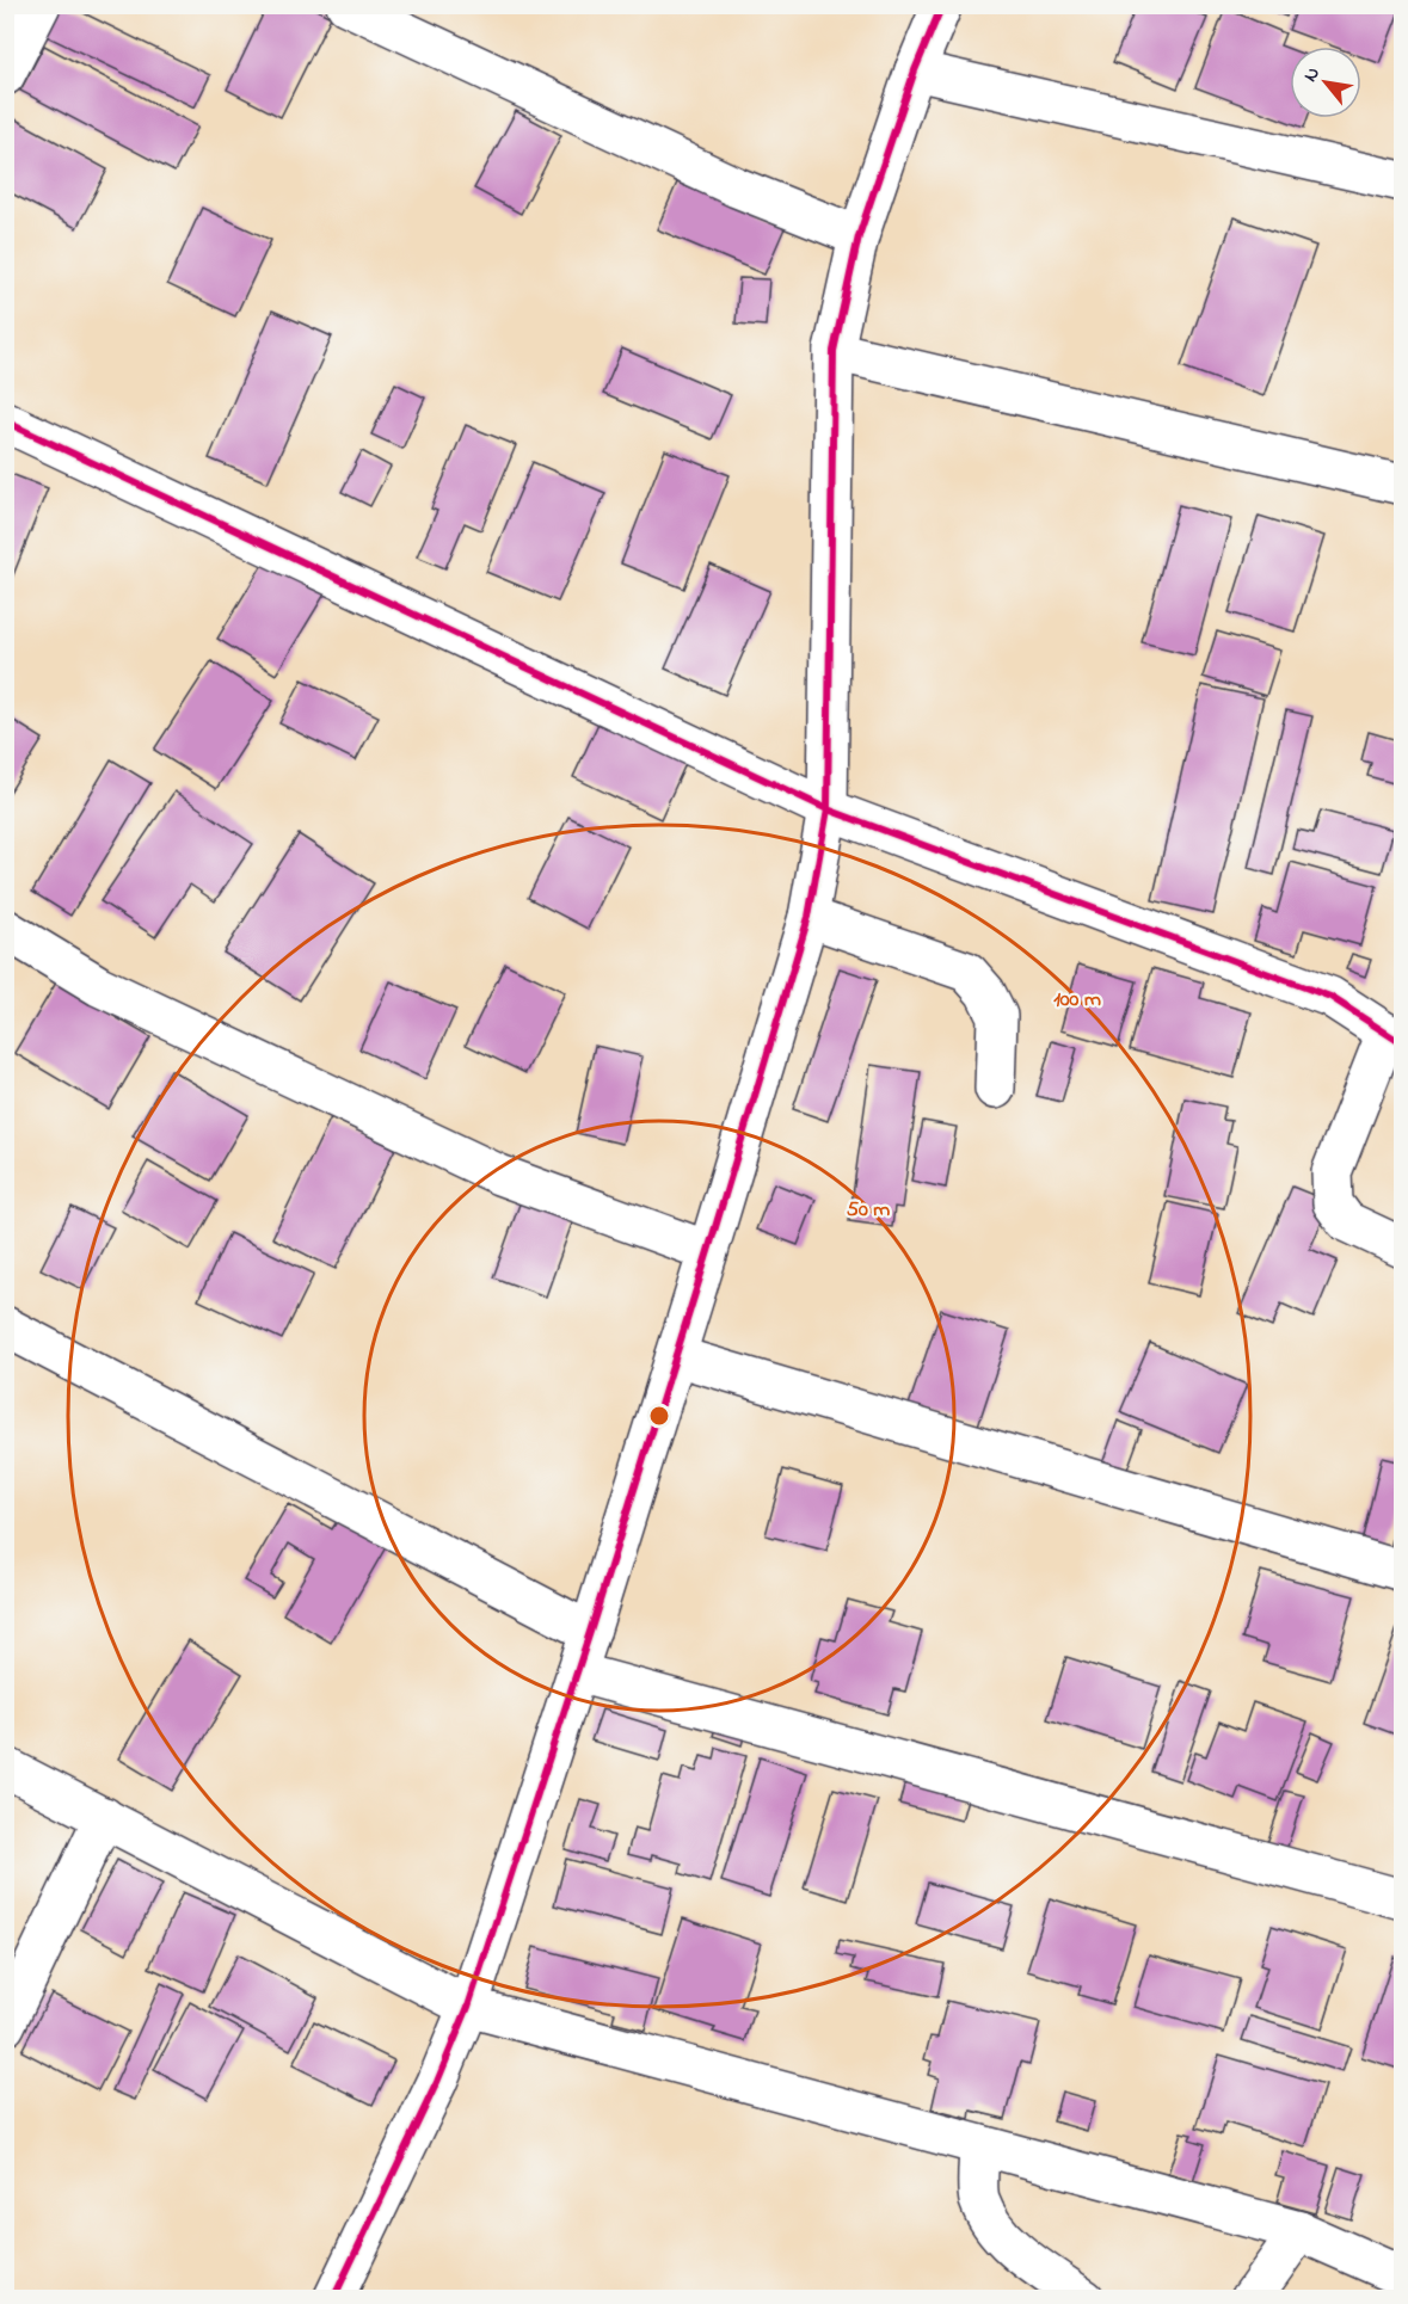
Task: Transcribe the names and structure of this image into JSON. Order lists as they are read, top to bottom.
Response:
{
  "north": "top left",
  "rings": ["100 m", "50 m"]
}
